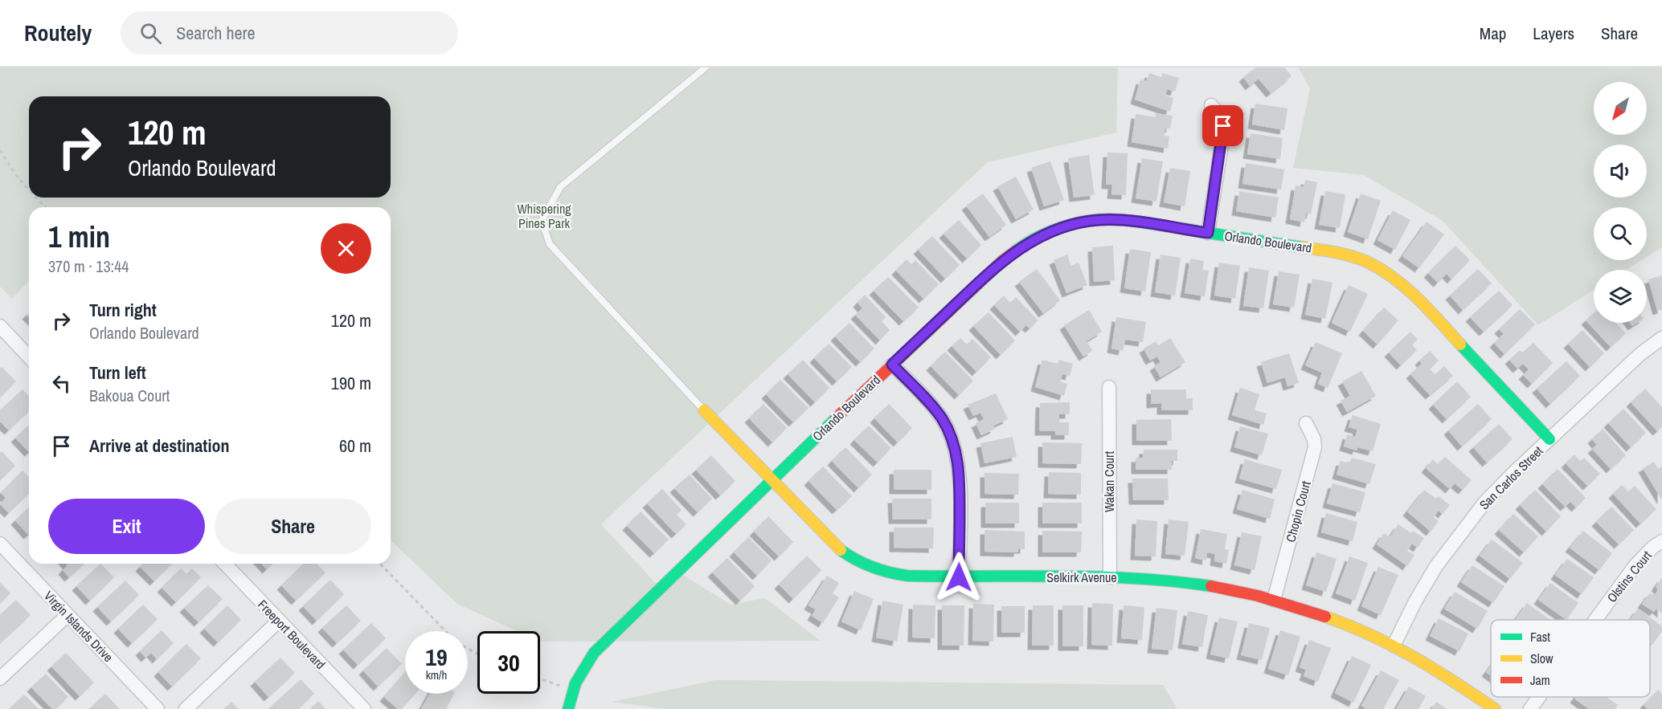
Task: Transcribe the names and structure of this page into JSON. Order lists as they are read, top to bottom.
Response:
{
  "streets": {
    "street": [
      "Orlando Boulevard",
      "San Carlos Street",
      "Wakan Court",
      "Chopin Court",
      "Olstins Court",
      "Selkirk Avenue",
      "Virgin Islands Drive",
      "Freeport Boulevard"
    ]
  },
  "crossings": [
    ["Orlando Boulevard", "San Carlos Street"],
    ["Orlando Boulevard", "Selkirk Avenue"],
    ["San Carlos Street", "Selkirk Avenue"],
    ["Wakan Court", "Selkirk Avenue"],
    ["Chopin Court", "Selkirk Avenue"]
  ],
  "parks": ["Whispering Pines Park"],
  "legend": ["Fast", "Slow", "Jam"],
  "north": "bottom left",
  "page": {
    "header": "Routely",
    "search": "Search here",
    "nav": ["Map", "Layers", "Share"],
    "turn": ["120 m", "Orlando Boulevard"],
    "heading": ["1 min", "370 m · 13:44"],
    "list": [
      {
        "name": "Turn right",
        "note": "Orlando Boulevard",
        "value": "120 m"
      },
      {
        "name": "Turn left",
        "note": "Bakoua Court",
        "value": "190 m"
      },
      {
        "name": "Arrive at destination",
        "value": "60 m"
      }
    ],
    "buttons": ["Exit", "Share"],
    "speed": "19 km/h",
    "limit": "30"
  }
}
